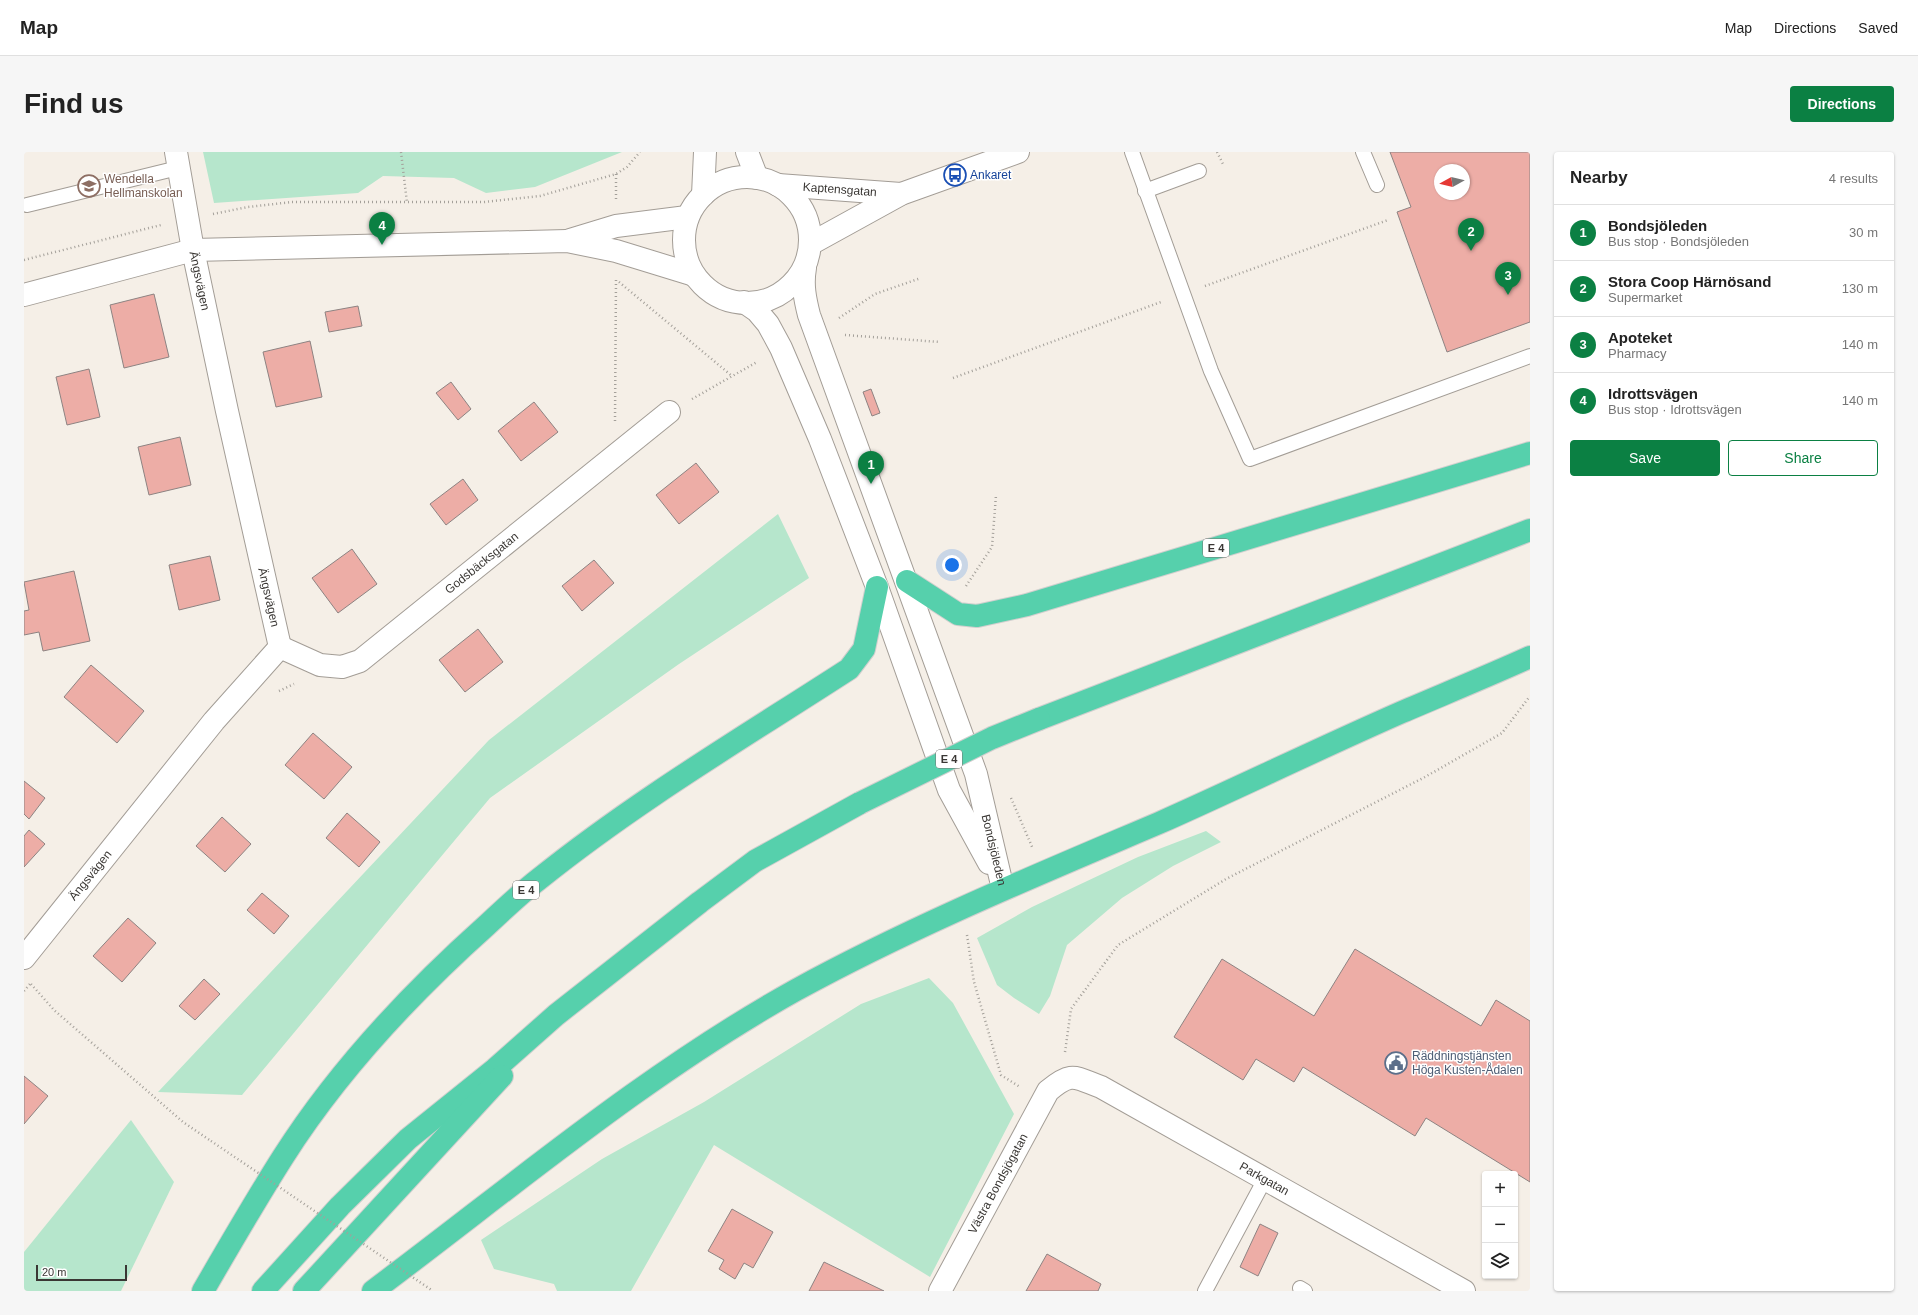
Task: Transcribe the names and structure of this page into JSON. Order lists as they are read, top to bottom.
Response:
{
  "streets": {
    "highway": ["E 4"],
    "street": [
      "Kaptensgatan",
      "Ängsvägen",
      "Godsbäcksgatan",
      "Bondsjöleden",
      "Parkgatan",
      "Västra Bondsjögatan"
    ]
  },
  "crossings": [
    ["Kaptensgatan", "Bondsjöleden"],
    ["Ängsvägen", "Godsbäcksgatan"],
    ["E 4", "Bondsjöleden"],
    ["Parkgatan", "Västra Bondsjögatan"]
  ],
  "places": {
    "bus stop": ["Ankaret"],
    "school or university": ["Wendella Hellmanskolan"],
    "public building": ["Räddningstjänsten Höga Kusten-Ådalen"]
  },
  "scale_bar": "20 m",
  "north": "left",
  "page": {
    "header": "Map",
    "nav": ["Map", "Directions", "Saved"],
    "buttons": [
      "Directions",
      ["Save", "Share"]
    ],
    "title": "Find us",
    "heading": ["Nearby", "4 results"],
    "list": [
      {
        "mark": "1",
        "name": "Bondsjöleden",
        "note": "Bus stop · Bondsjöleden",
        "value": "30 m"
      },
      {
        "mark": "2",
        "name": "Stora Coop Härnösand",
        "note": "Supermarket",
        "value": "130 m"
      },
      {
        "mark": "3",
        "name": "Apoteket",
        "note": "Pharmacy",
        "value": "140 m"
      },
      {
        "mark": "4",
        "name": "Idrottsvägen",
        "note": "Bus stop · Idrottsvägen",
        "value": "140 m"
      }
    ],
    "pins": [
      "4",
      "2",
      "3",
      "1"
    ],
    "map_buttons": ["+", "−"],
    "scale": "20 m"
  }
}
